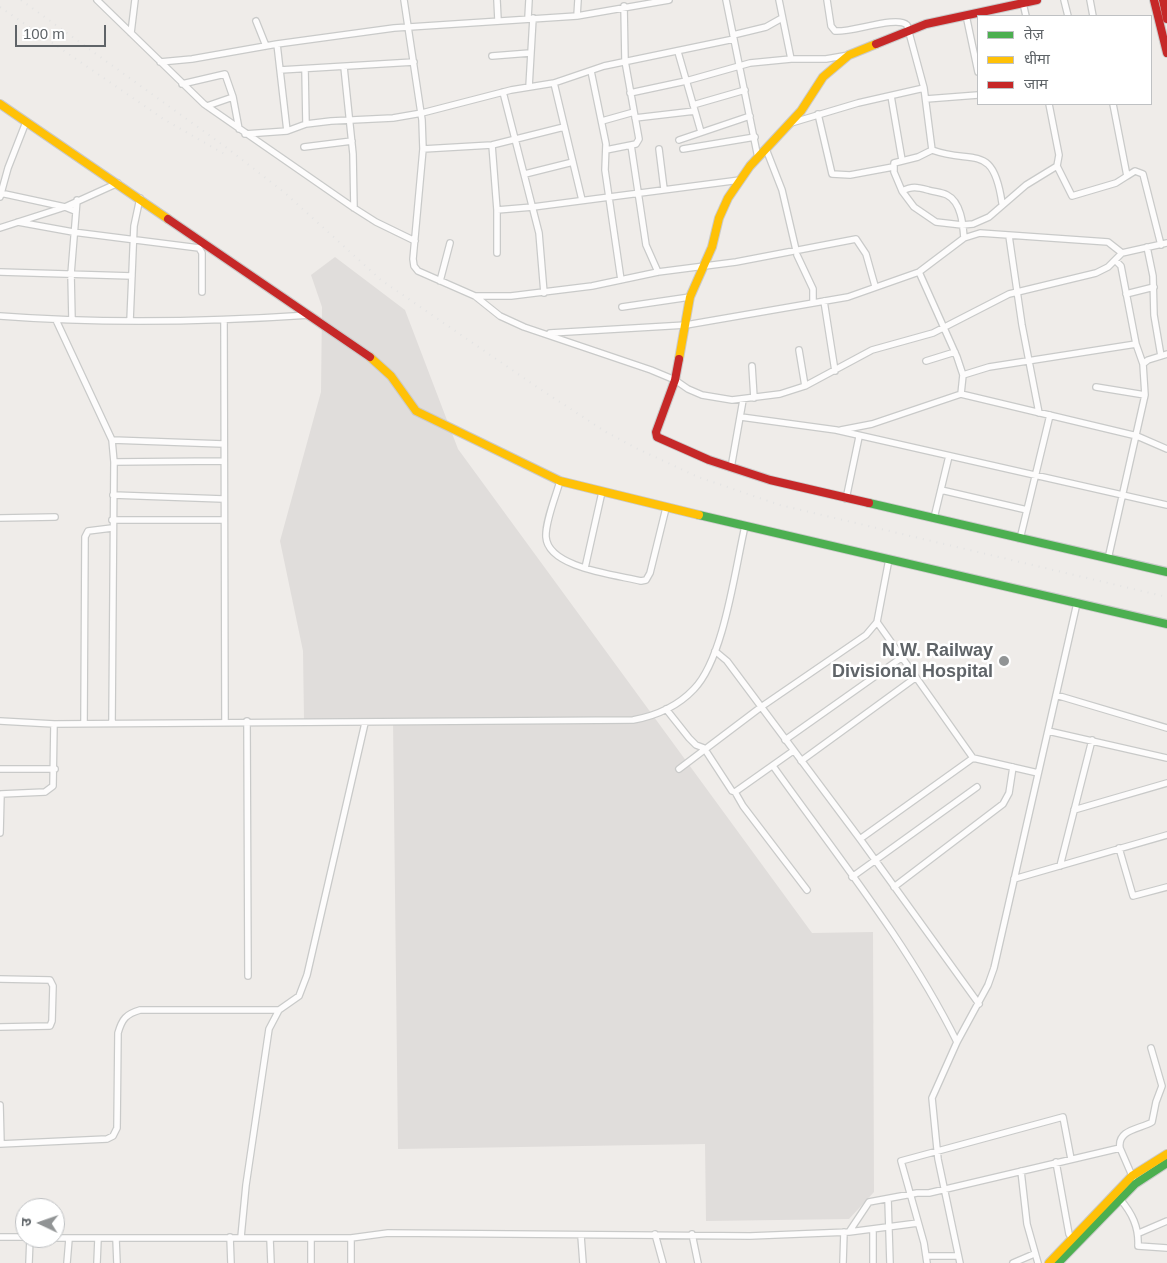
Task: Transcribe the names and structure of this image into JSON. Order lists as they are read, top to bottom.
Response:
{
  "places": ["N.W. Railway Divisional Hospital"],
  "legend": ["तेज़", "धीमा", "जाम"],
  "scale_bar": "100 m",
  "north": "left"
}
